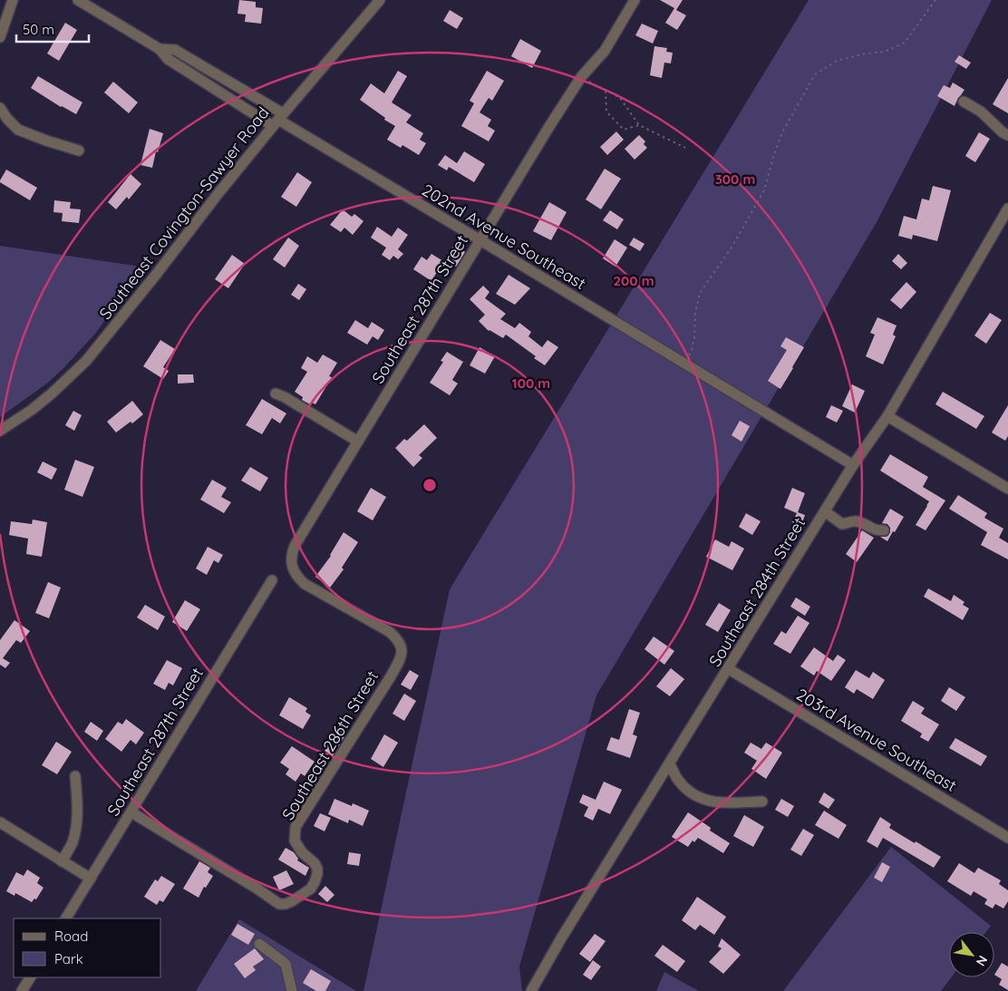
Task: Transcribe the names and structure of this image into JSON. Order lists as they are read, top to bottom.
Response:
{
  "streets": {
    "street": [
      "Southeast Covington-Sawyer Road",
      "202nd Avenue Southeast",
      "Southeast 287th Street",
      "Southeast 284th Street",
      "203rd Avenue Southeast",
      "Southeast 286th Street"
    ]
  },
  "crossings": [
    ["Southeast Covington-Sawyer Road", "202nd Avenue Southeast"],
    ["202nd Avenue Southeast", "Southeast 287th Street"],
    ["202nd Avenue Southeast", "Southeast 284th Street"],
    ["Southeast 287th Street", "Southeast 286th Street"],
    ["Southeast 284th Street", "203rd Avenue Southeast"]
  ],
  "legend": ["Road", "Park"],
  "scale_bar": "50 m",
  "north": "bottom right",
  "rings": ["300 m", "200 m", "100 m"]
}
